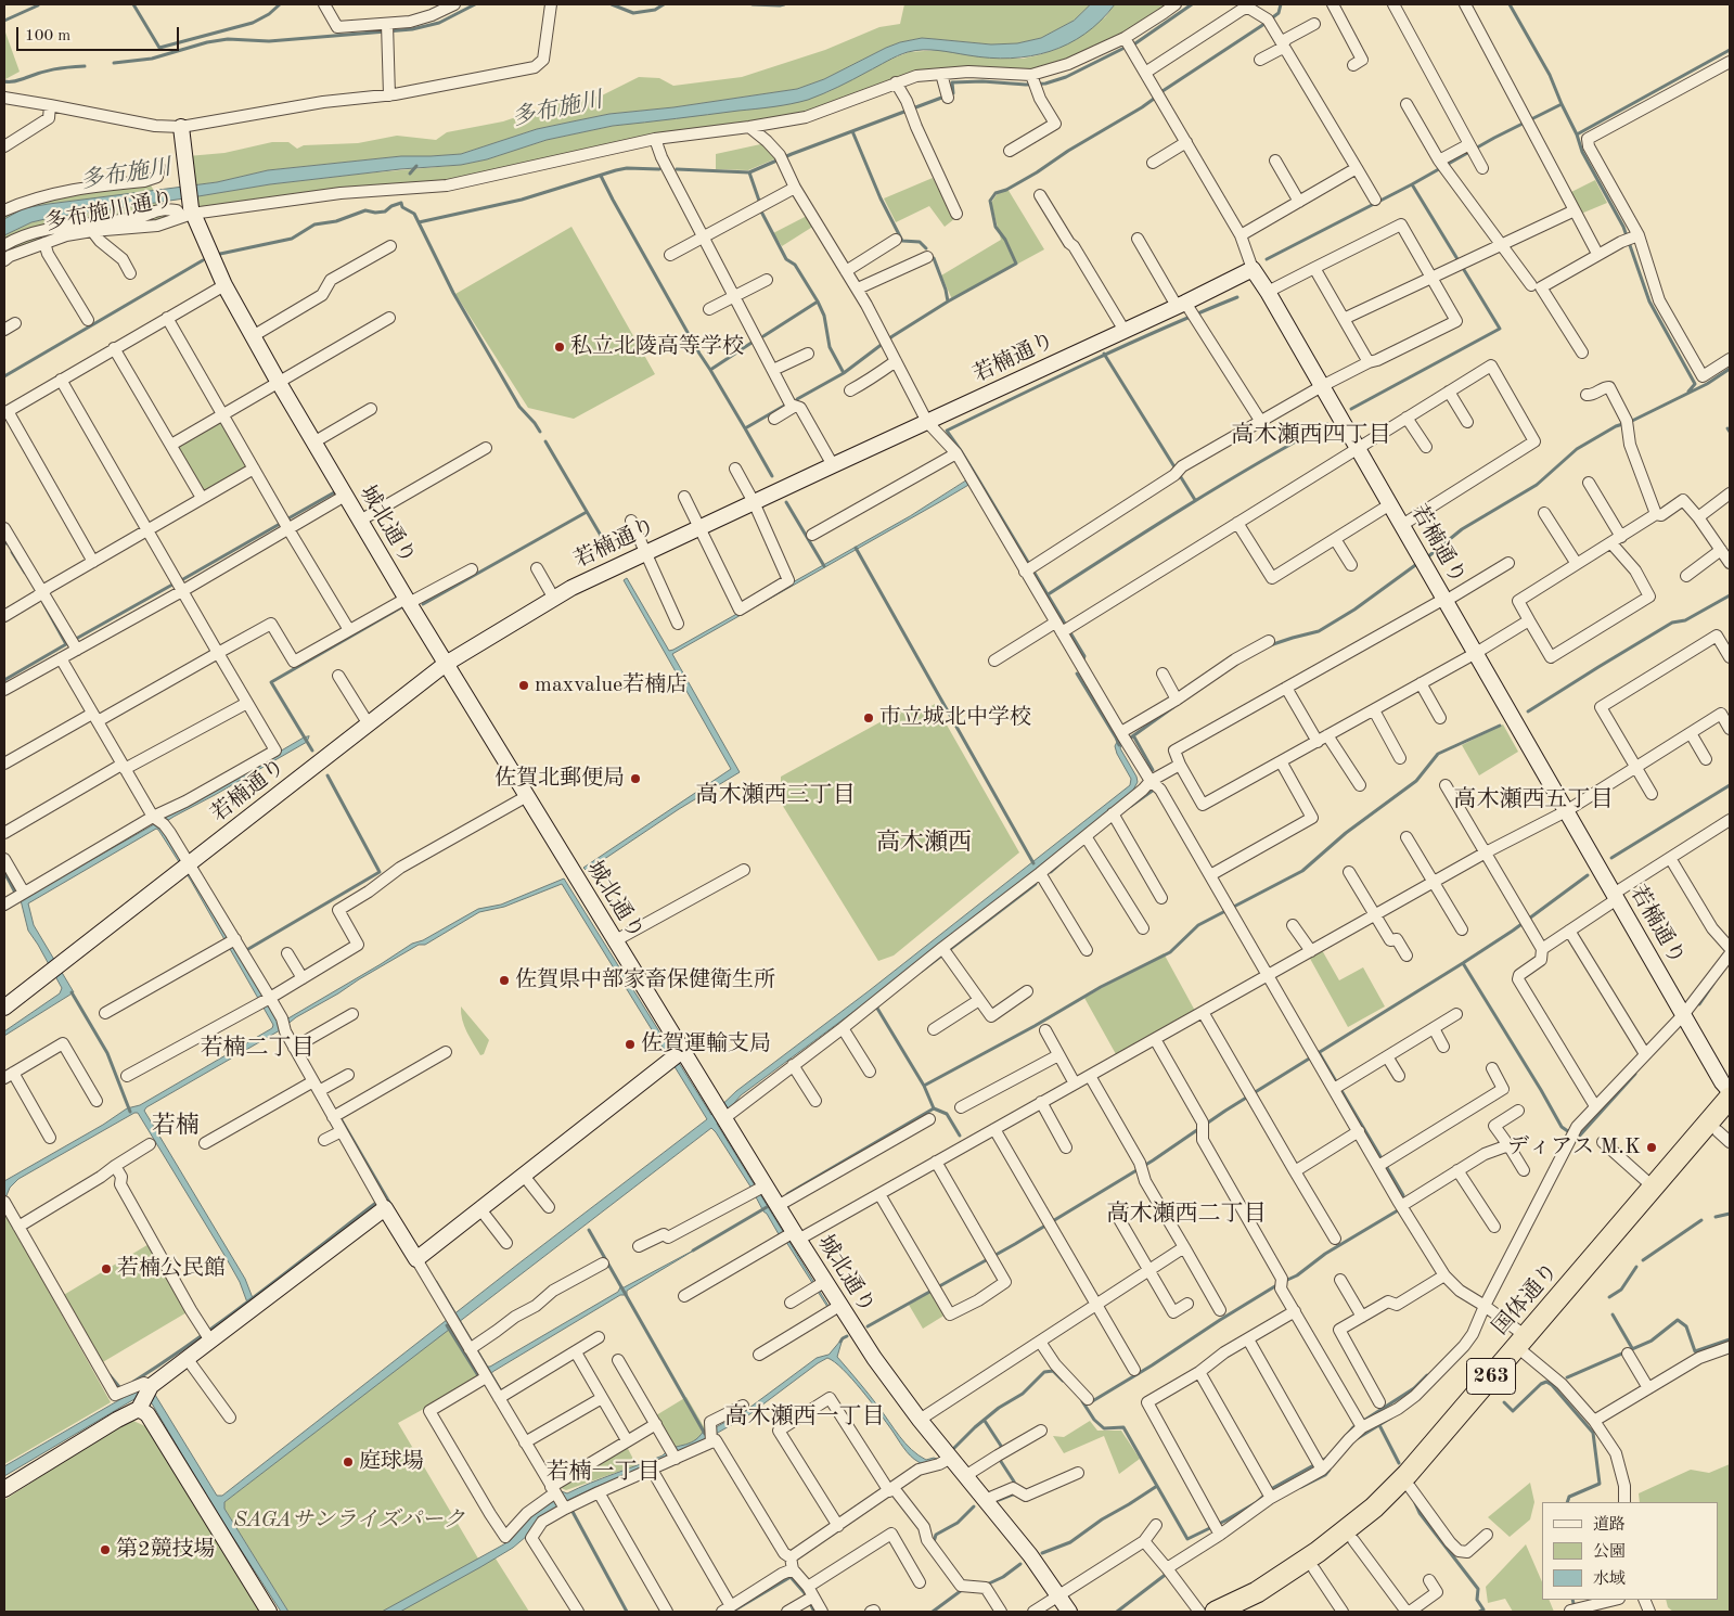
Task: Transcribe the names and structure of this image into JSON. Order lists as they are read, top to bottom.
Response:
{
  "streets": {
    "highway": ["国体通り", "263"],
    "street": ["多布施川通り", "若楠通り", "城北通り"]
  },
  "crossings": [
    ["多布施川通り", "城北通り"],
    ["若楠通り", "城北通り"]
  ],
  "districts": [
    "高木瀬西四丁目",
    "高木瀬西三丁目",
    "高木瀬西五丁目",
    "高木瀬西",
    "若楠二丁目",
    "若楠",
    "高木瀬西二丁目",
    "高木瀬西一丁目",
    "若楠一丁目"
  ],
  "water": ["多布施川"],
  "parks": ["SAGAサンライズパーク"],
  "places": [
    "私立北陵高等学校",
    "maxvalue若楠店",
    "市立城北中学校",
    "佐賀北郵便局",
    "佐賀県中部家畜保健衛生所",
    "佐賀運輸支局",
    "ディアス M.K",
    "若楠公民館",
    "庭球場",
    "第2競技場"
  ],
  "legend": ["道路", "公園", "水域"],
  "scale_bar": "100 m"
}
